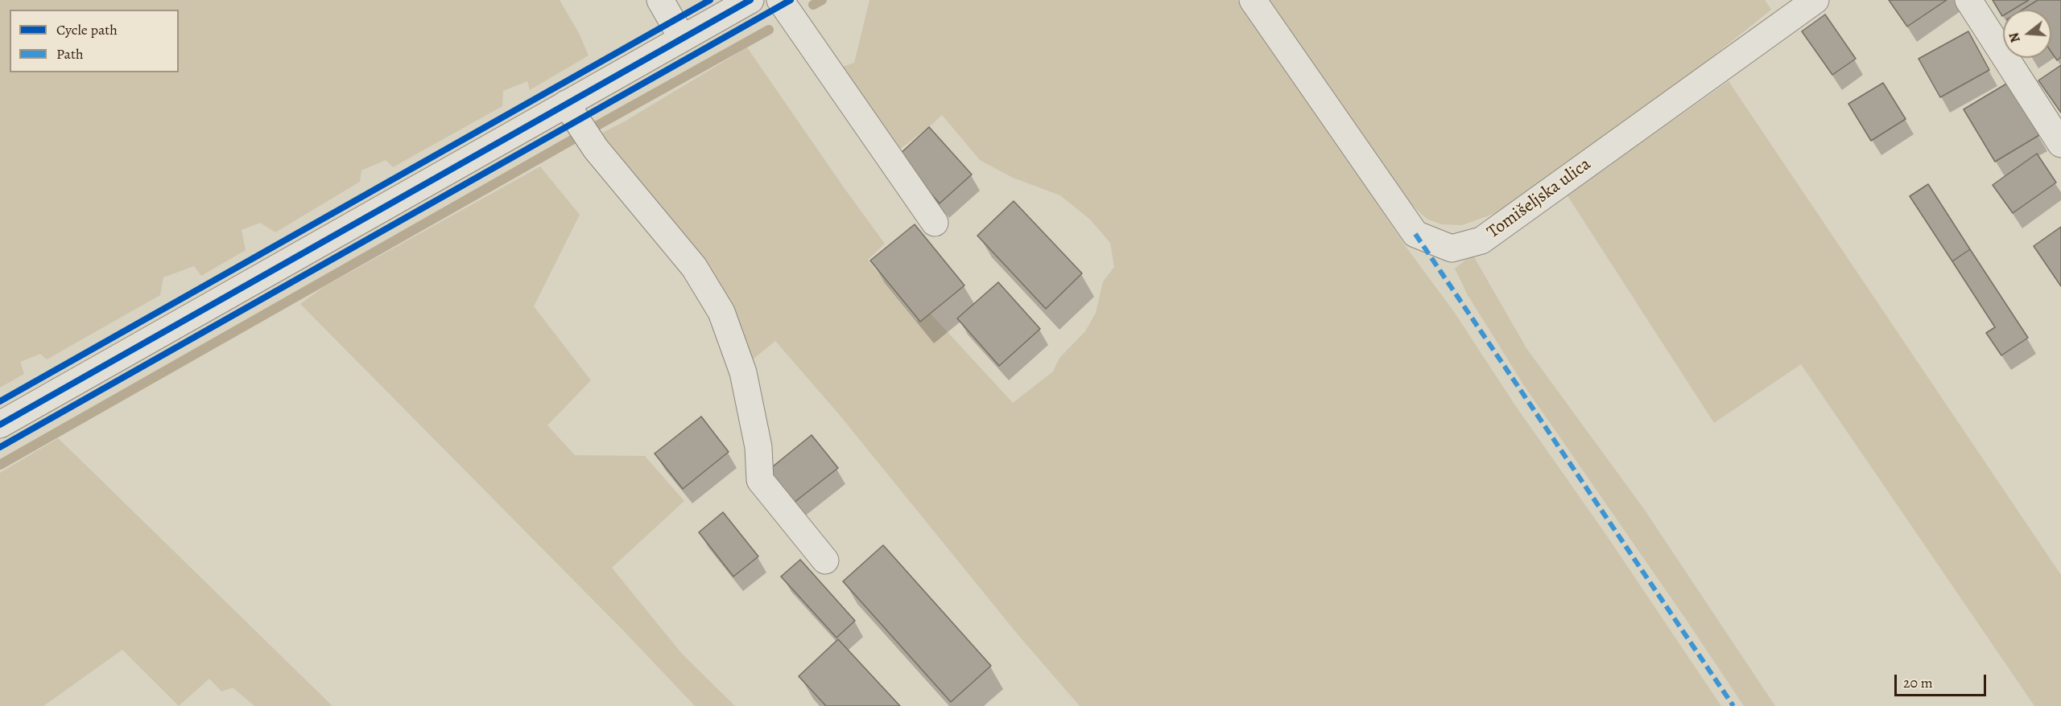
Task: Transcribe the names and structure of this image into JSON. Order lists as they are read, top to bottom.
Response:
{
  "streets": {
    "street": ["Tomišeljska ulica"]
  },
  "legend": ["Cycle path", "Path"],
  "scale_bar": "20 m",
  "north": "left"
}
